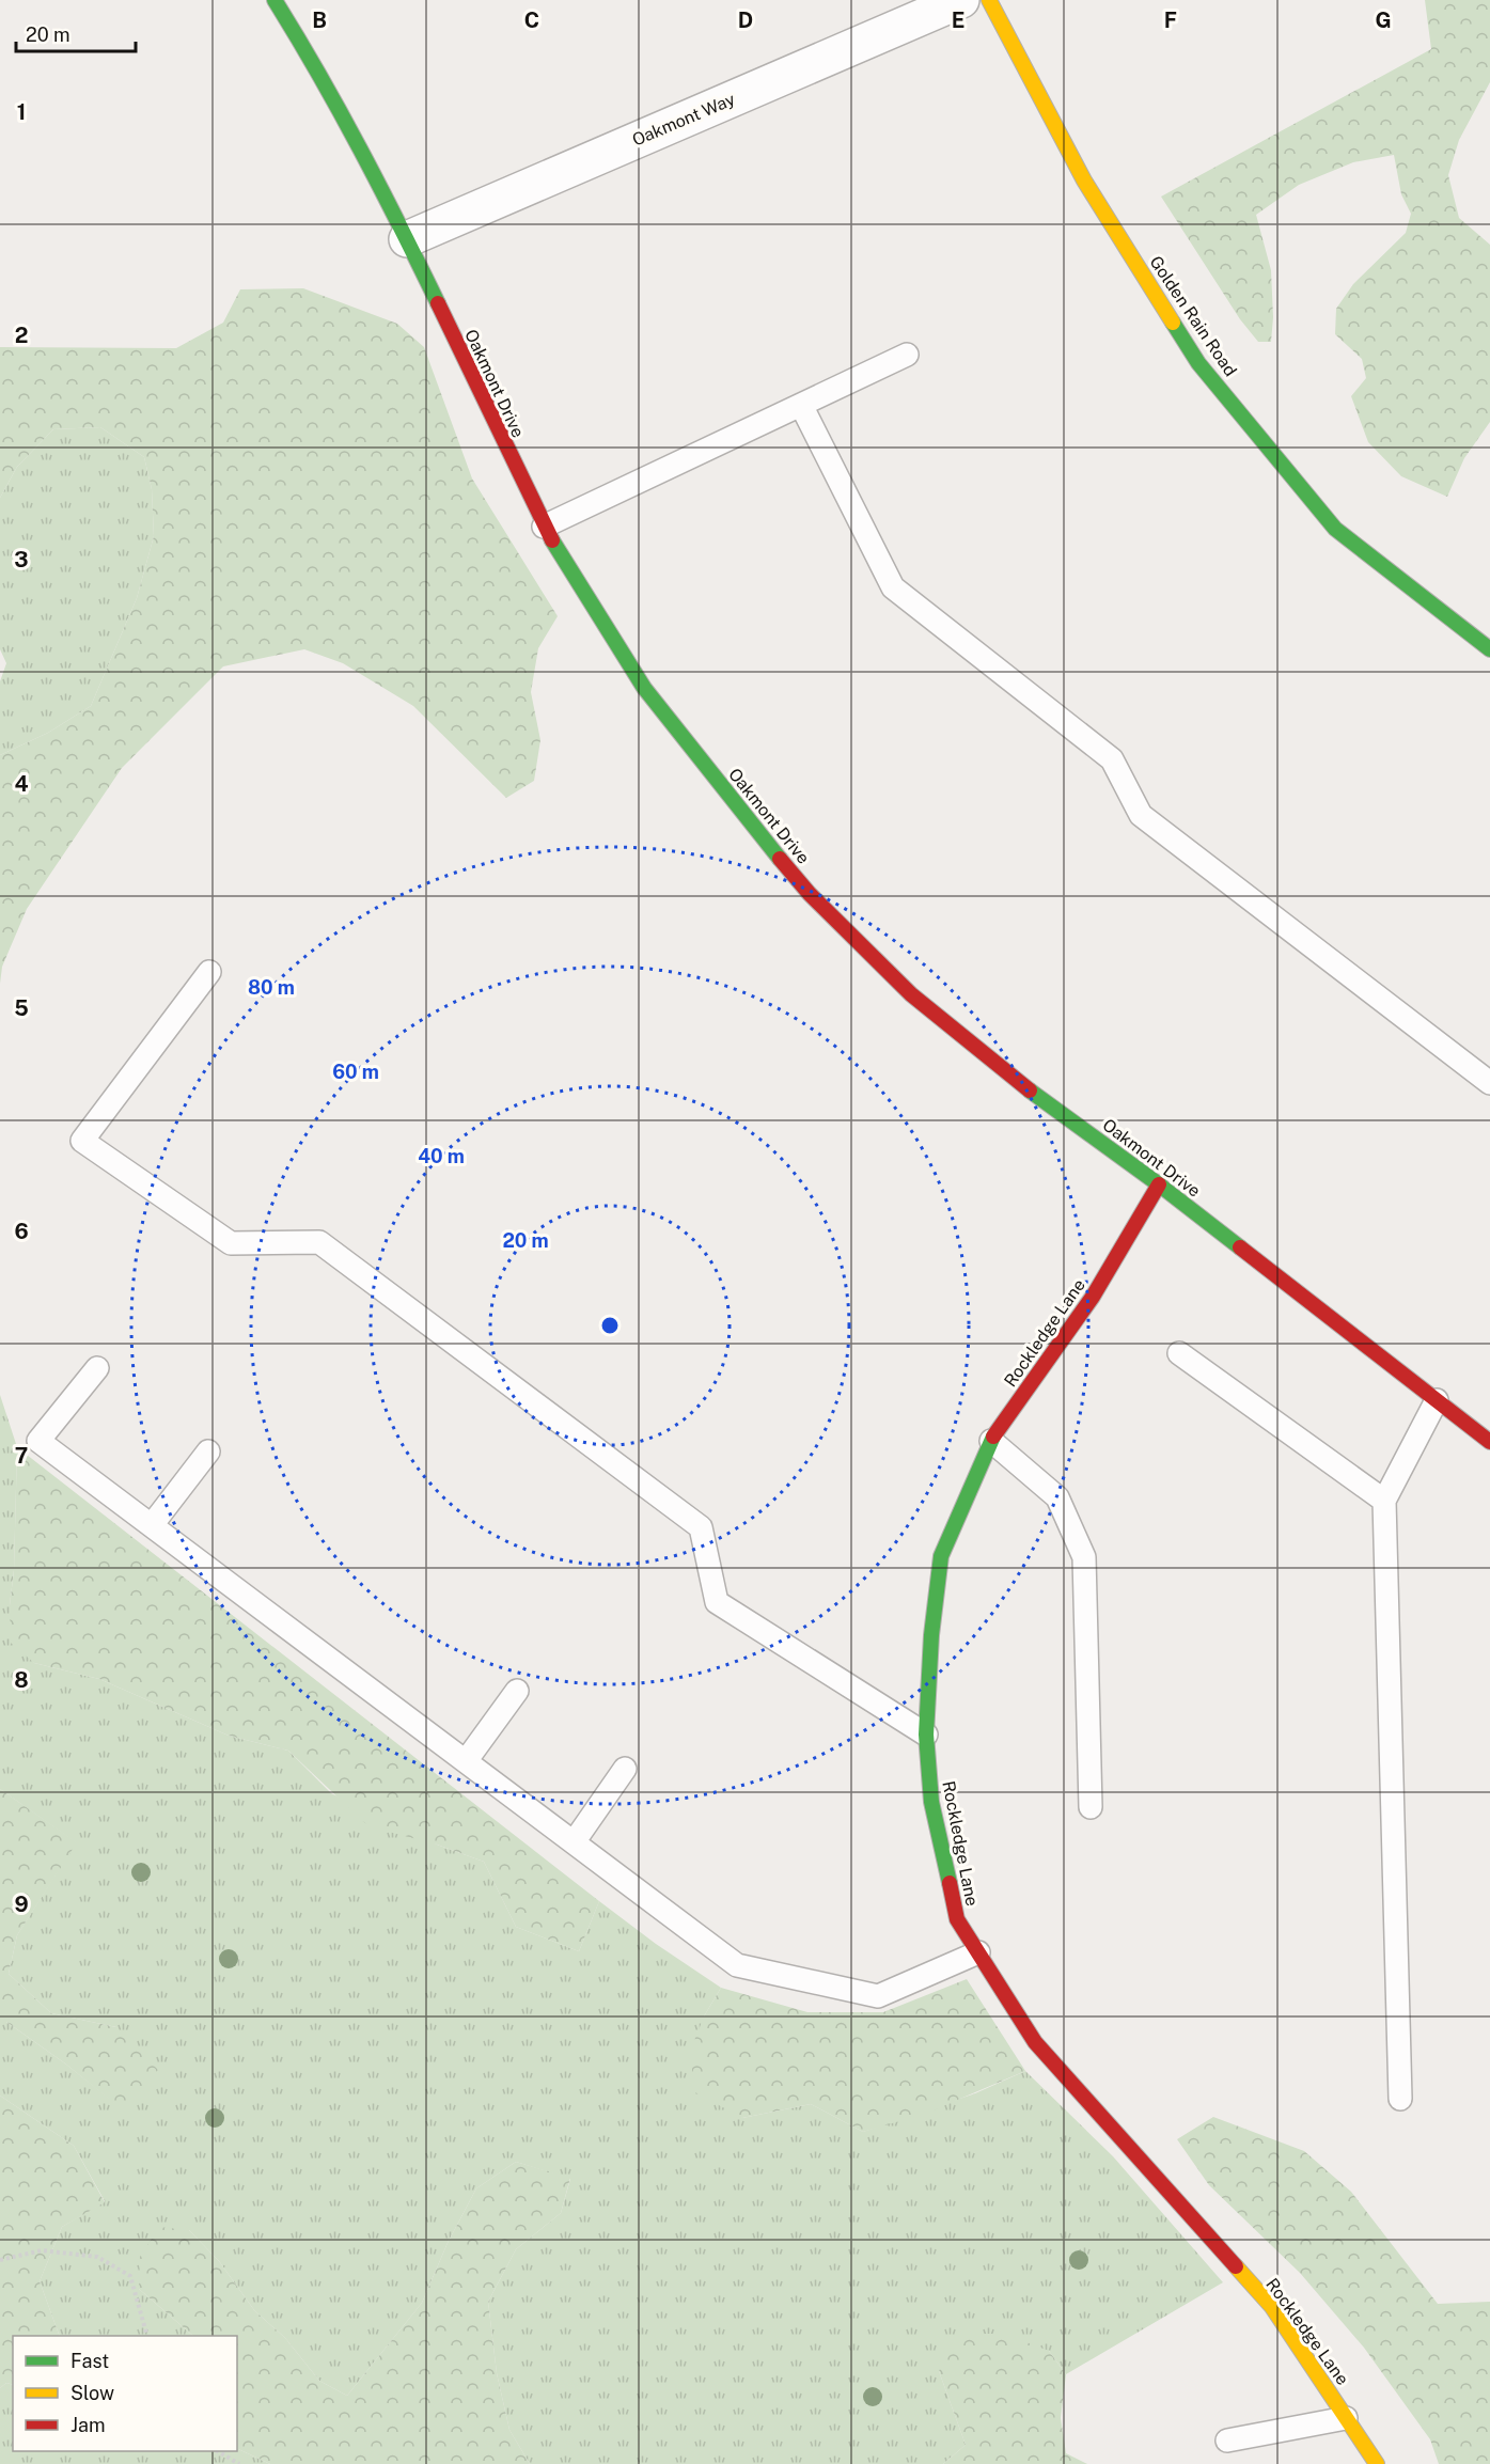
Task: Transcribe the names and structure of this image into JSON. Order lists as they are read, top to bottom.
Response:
{
  "streets": {
    "street": [
      "Oakmont Way",
      "Golden Rain Road",
      "Oakmont Drive",
      "Rockledge Lane"
    ]
  },
  "crossings": [
    ["Oakmont Way", "Oakmont Drive"],
    ["Oakmont Drive", "Rockledge Lane"]
  ],
  "legend": ["Fast", "Slow", "Jam"],
  "scale_bar": "20 m",
  "grid": {
    "columns": [
      "B",
      "C",
      "D",
      "E",
      "F",
      "G"
    ],
    "rows": [
      "1",
      "2",
      "3",
      "4",
      "5",
      "6",
      "7",
      "8",
      "9"
    ]
  },
  "rings": [
    "80 m",
    "60 m",
    "40 m",
    "20 m"
  ]
}
